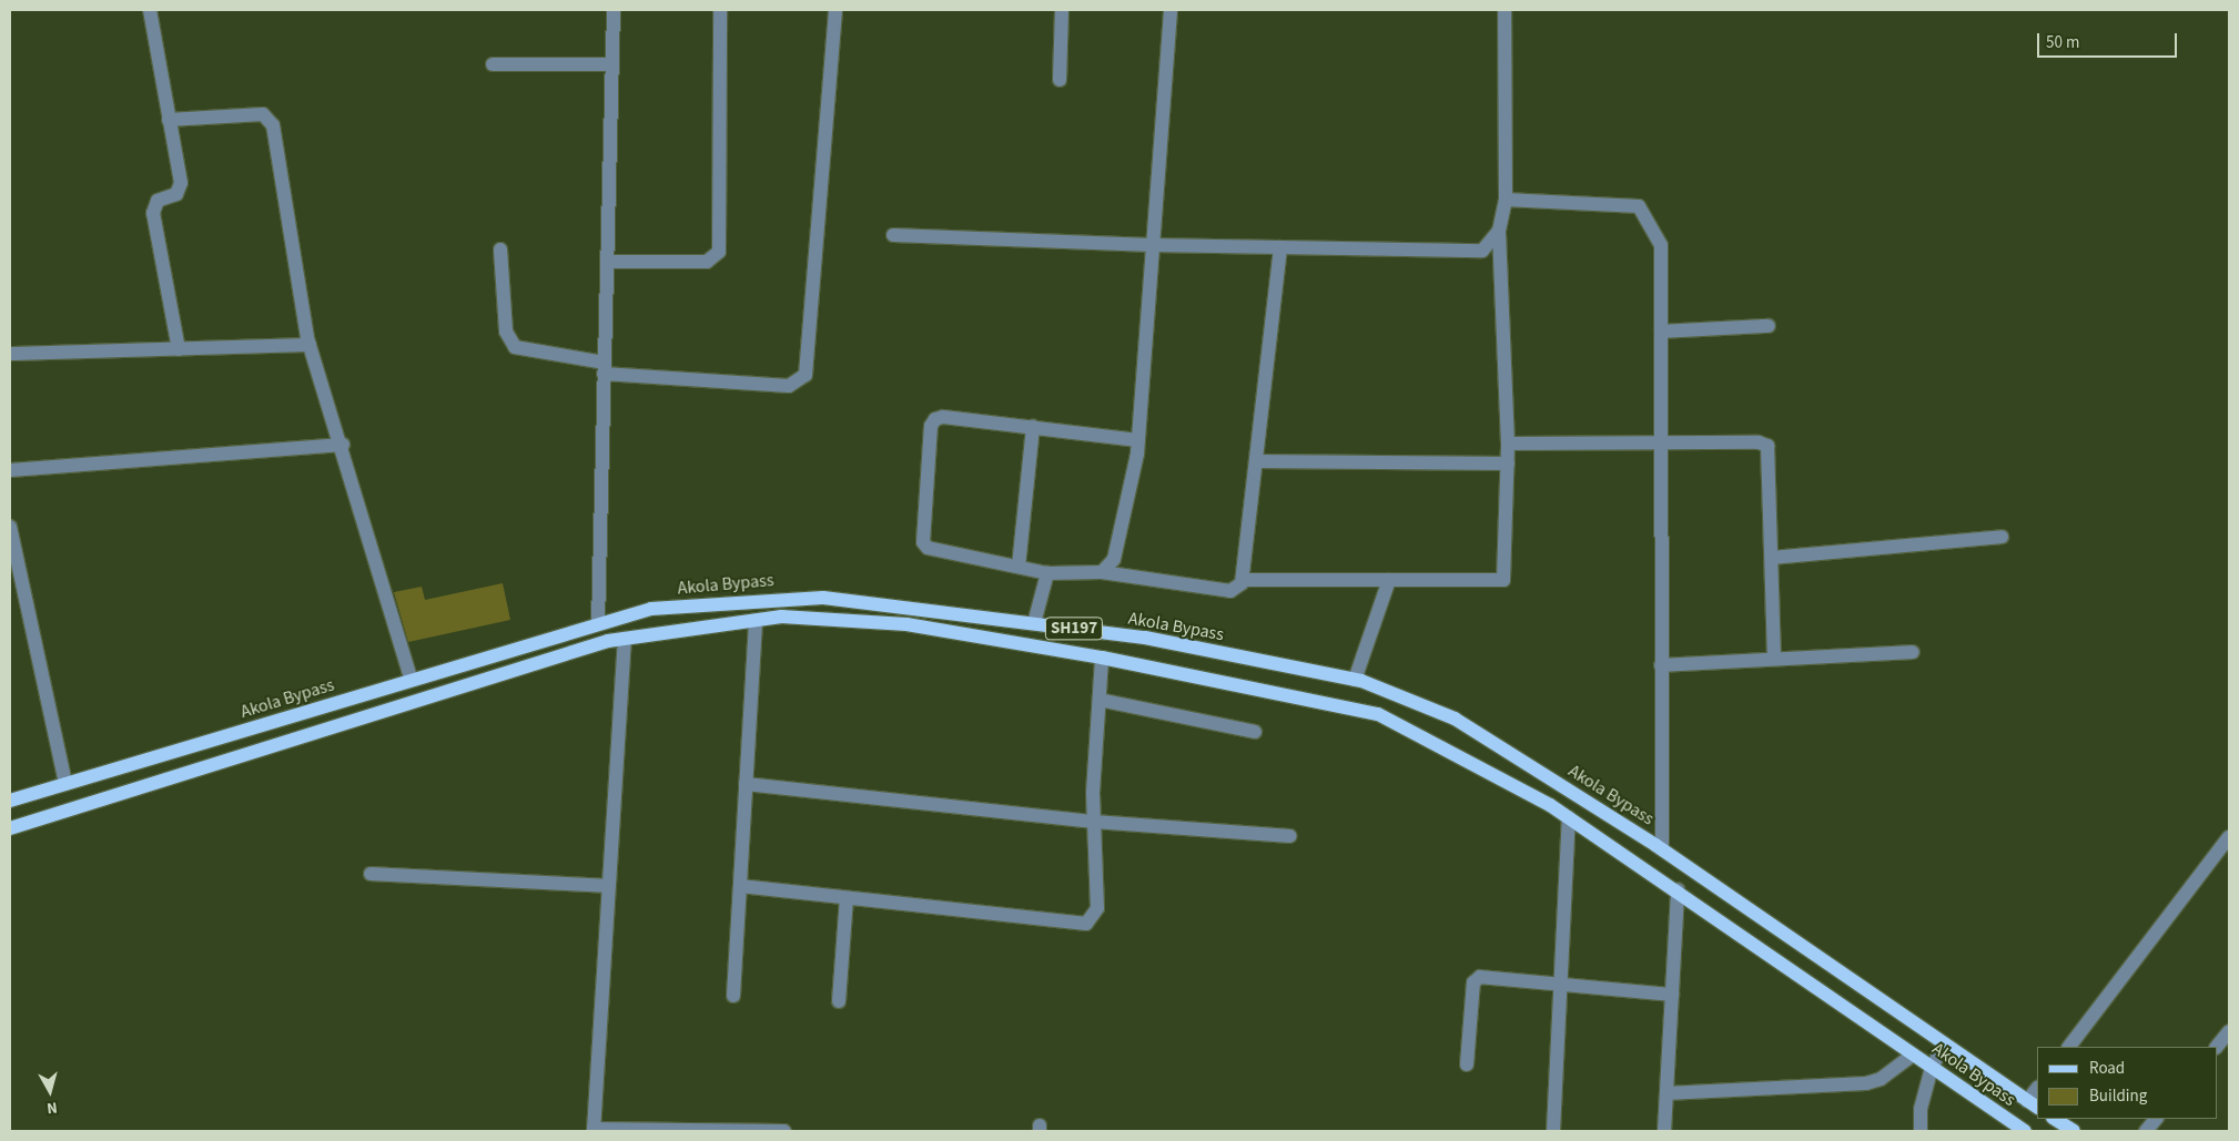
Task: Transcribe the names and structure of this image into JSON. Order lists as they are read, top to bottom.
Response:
{
  "streets": {
    "main road": ["Akola Bypass", "SH197"]
  },
  "legend": ["Road", "Building"],
  "scale_bar": "50 m",
  "north": "bottom"
}
